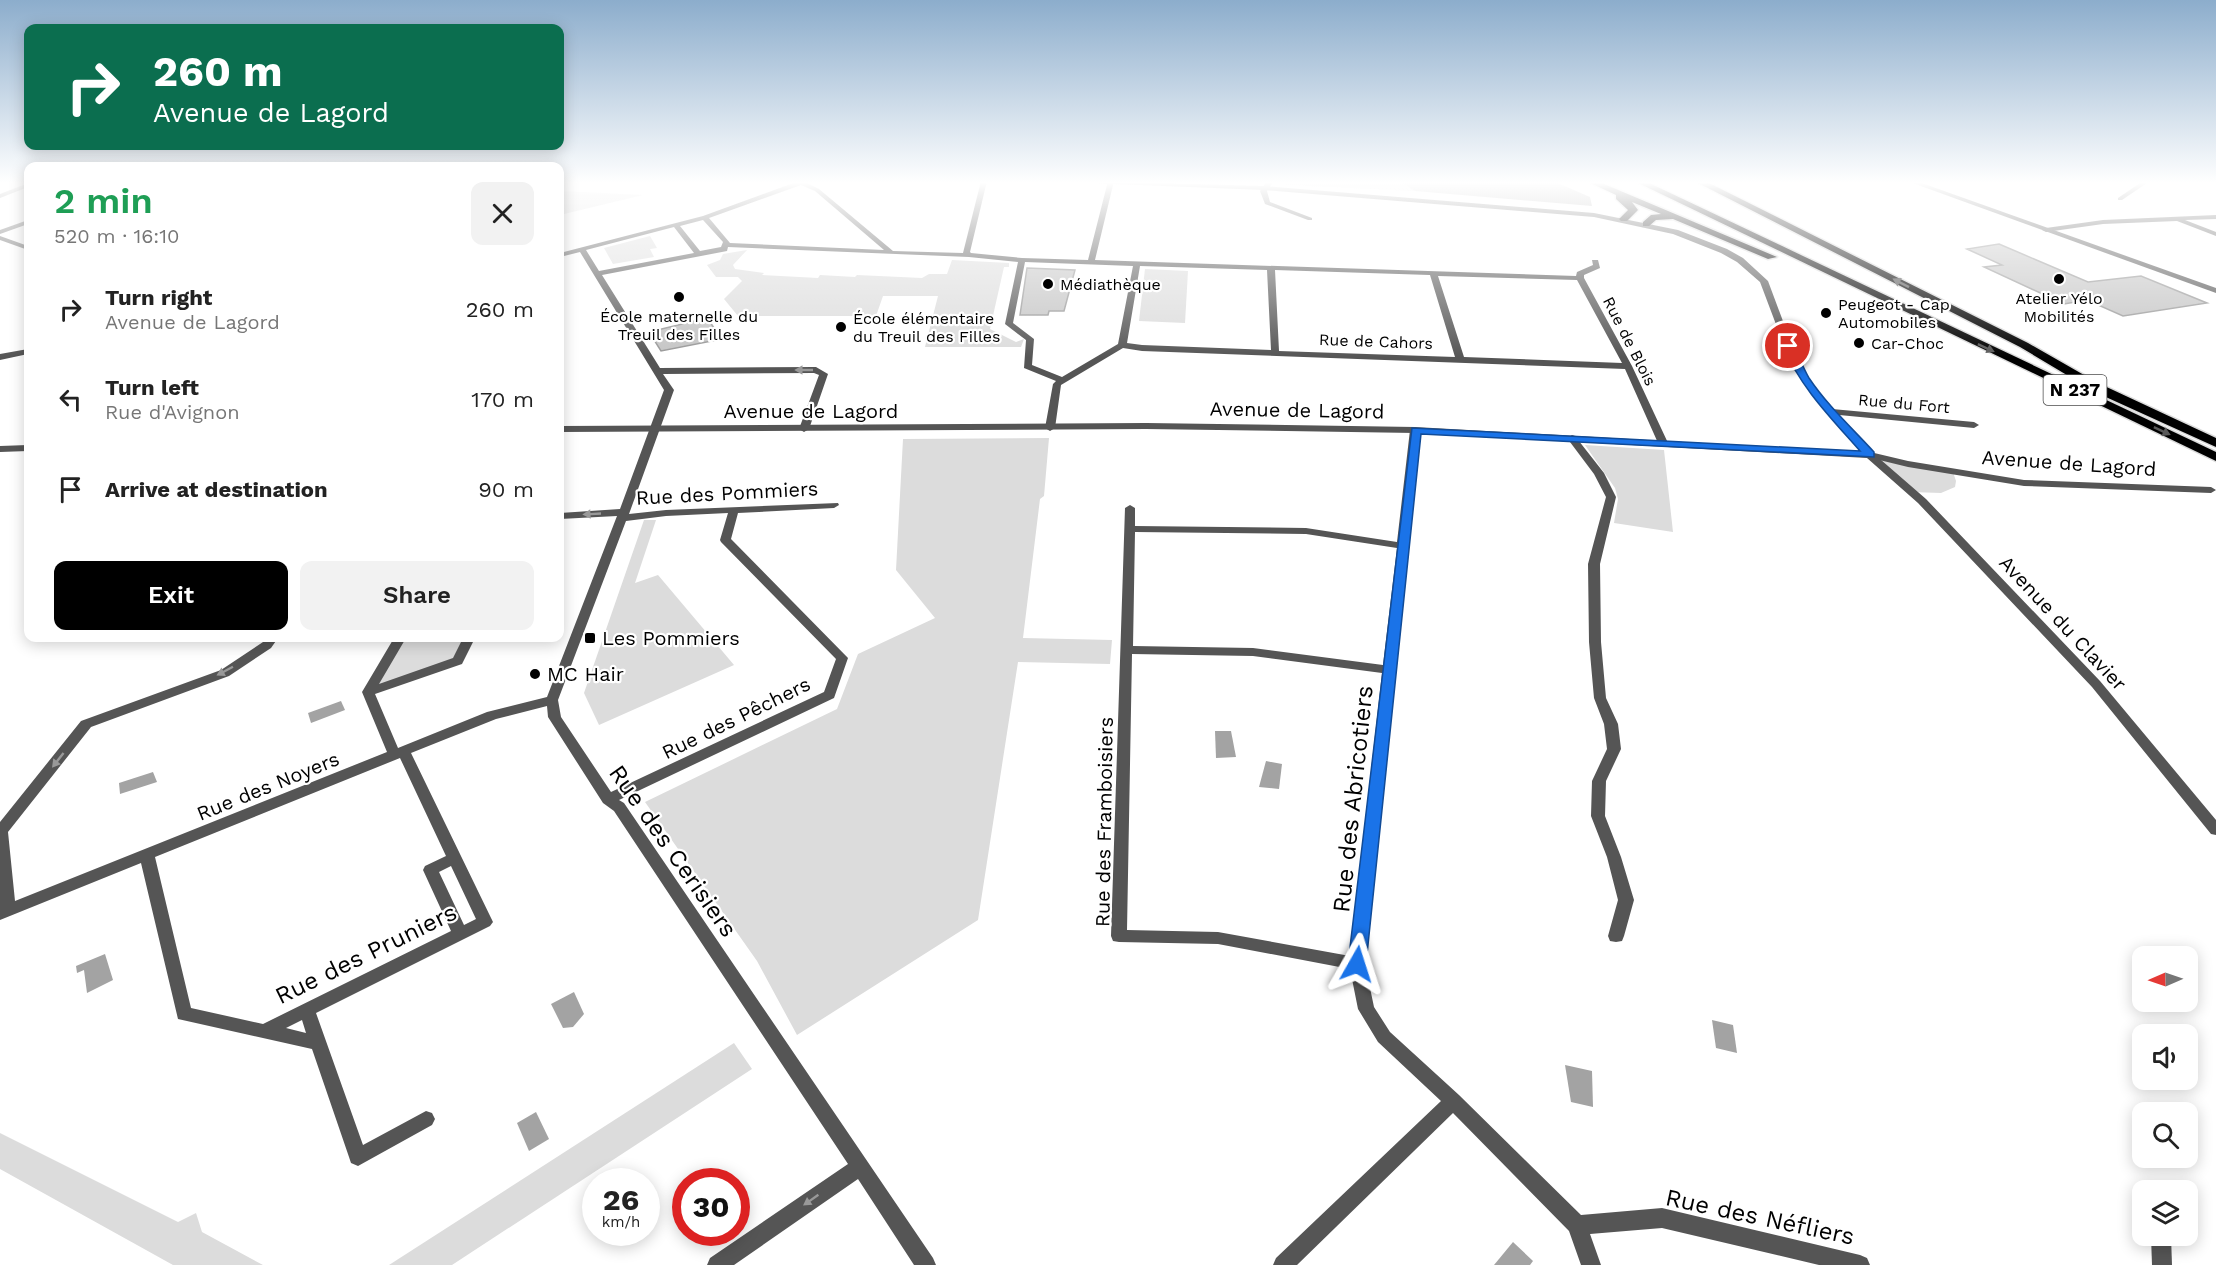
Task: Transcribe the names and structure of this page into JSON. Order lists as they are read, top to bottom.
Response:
{
  "streets": {
    "highway": ["N 237"],
    "street": [
      "Rue de Cahors",
      "Rue de Blois",
      "Rue du Fort",
      "Avenue de Lagord",
      "Rue des Pommiers",
      "Avenue du Clavier",
      "Rue des Pêchers",
      "Rue des Noyers",
      "Rue des Abricotiers",
      "Rue des Framboisiers",
      "Rue des Cerisiers",
      "Rue des Pruniers",
      "Rue des Néfliers"
    ]
  },
  "crossings": [
    ["Rue de Cahors", "Rue de Blois"],
    ["Rue de Blois", "Avenue de Lagord"],
    ["Rue du Fort", "Avenue du Clavier"],
    ["Avenue de Lagord", "Avenue du Clavier"],
    ["Avenue de Lagord", "Rue des Abricotiers"],
    ["Rue des Pommiers", "Rue des Pêchers"],
    ["Rue des Pêchers", "Rue des Cerisiers"],
    ["Rue des Noyers", "Rue des Cerisiers"],
    ["Rue des Noyers", "Rue des Pruniers"],
    ["Rue des Abricotiers", "Rue des Framboisiers"],
    ["Rue des Abricotiers", "Rue des Néfliers"]
  ],
  "places": {
    "other": [
      "Atelier Yélo Mobilités",
      "Médiathèque",
      "École maternelle du Treuil des Filles",
      "Peugeot - Cap Automobiles",
      "École élémentaire du Treuil des Filles",
      "Car-Choc",
      "MC Hair"
    ],
    "transit": ["Les Pommiers"]
  },
  "north": "left",
  "page": {
    "turn": ["260 m", "Avenue de Lagord"],
    "heading": ["2 min", "520 m · 16:10"],
    "list": [
      {
        "name": "Turn right",
        "note": "Avenue de Lagord",
        "value": "260 m"
      },
      {
        "name": "Turn left",
        "note": "Rue d'Avignon",
        "value": "170 m"
      },
      {
        "name": "Arrive at destination",
        "value": "90 m"
      }
    ],
    "buttons": ["Exit", "Share"],
    "speed": "26 km/h",
    "limit": "30"
  }
}
